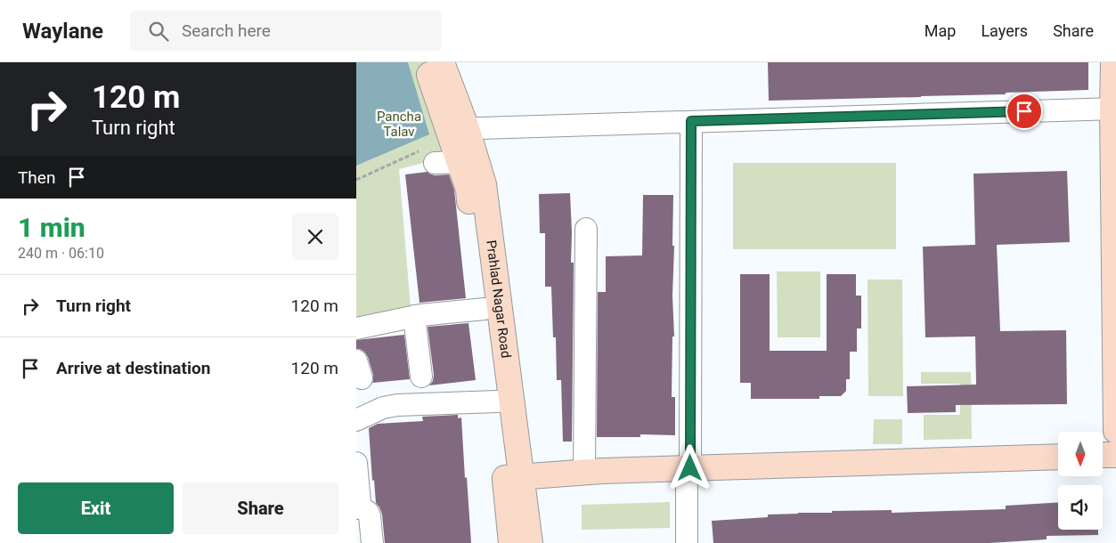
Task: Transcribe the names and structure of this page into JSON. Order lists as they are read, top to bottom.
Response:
{
  "streets": {
    "street": ["Prahlad Nagar Road"]
  },
  "parks": ["Pancha Talav"],
  "north": "bottom",
  "page": {
    "header": "Waylane",
    "search": "Search here",
    "nav": ["Map", "Layers", "Share"],
    "turn": ["120 m", "Turn right"],
    "then": "Then",
    "heading": ["1 min", "240 m · 06:10"],
    "list": [
      {
        "name": "Turn right",
        "value": "120 m"
      },
      {
        "name": "Arrive at destination",
        "value": "120 m"
      }
    ],
    "buttons": ["Exit", "Share"]
  }
}
